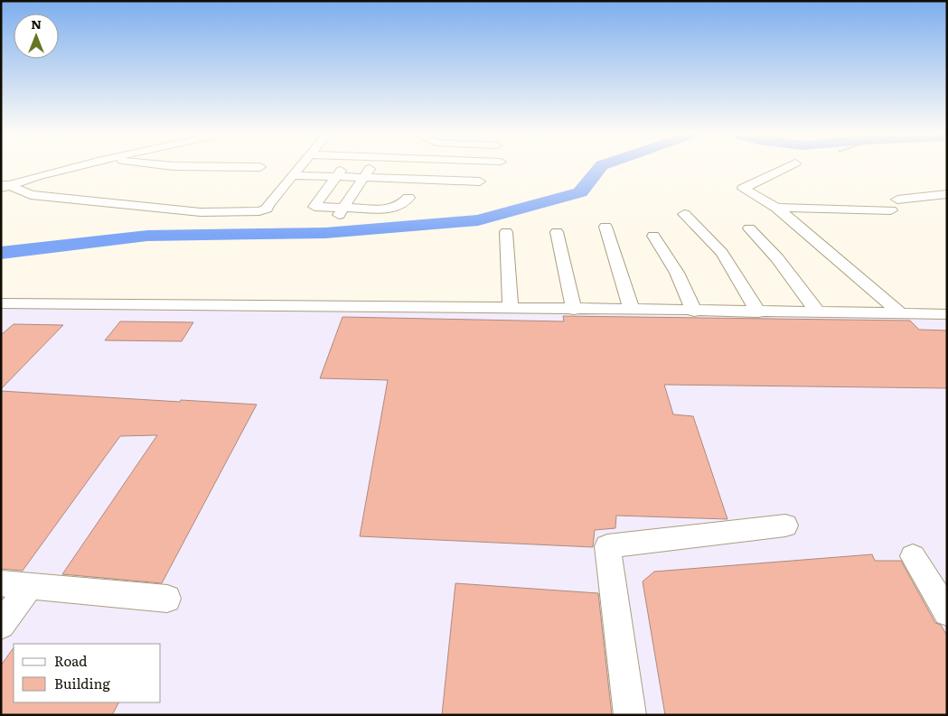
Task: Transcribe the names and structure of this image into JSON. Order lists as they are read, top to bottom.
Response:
{
  "legend": ["Road", "Building"],
  "north": "top"
}
